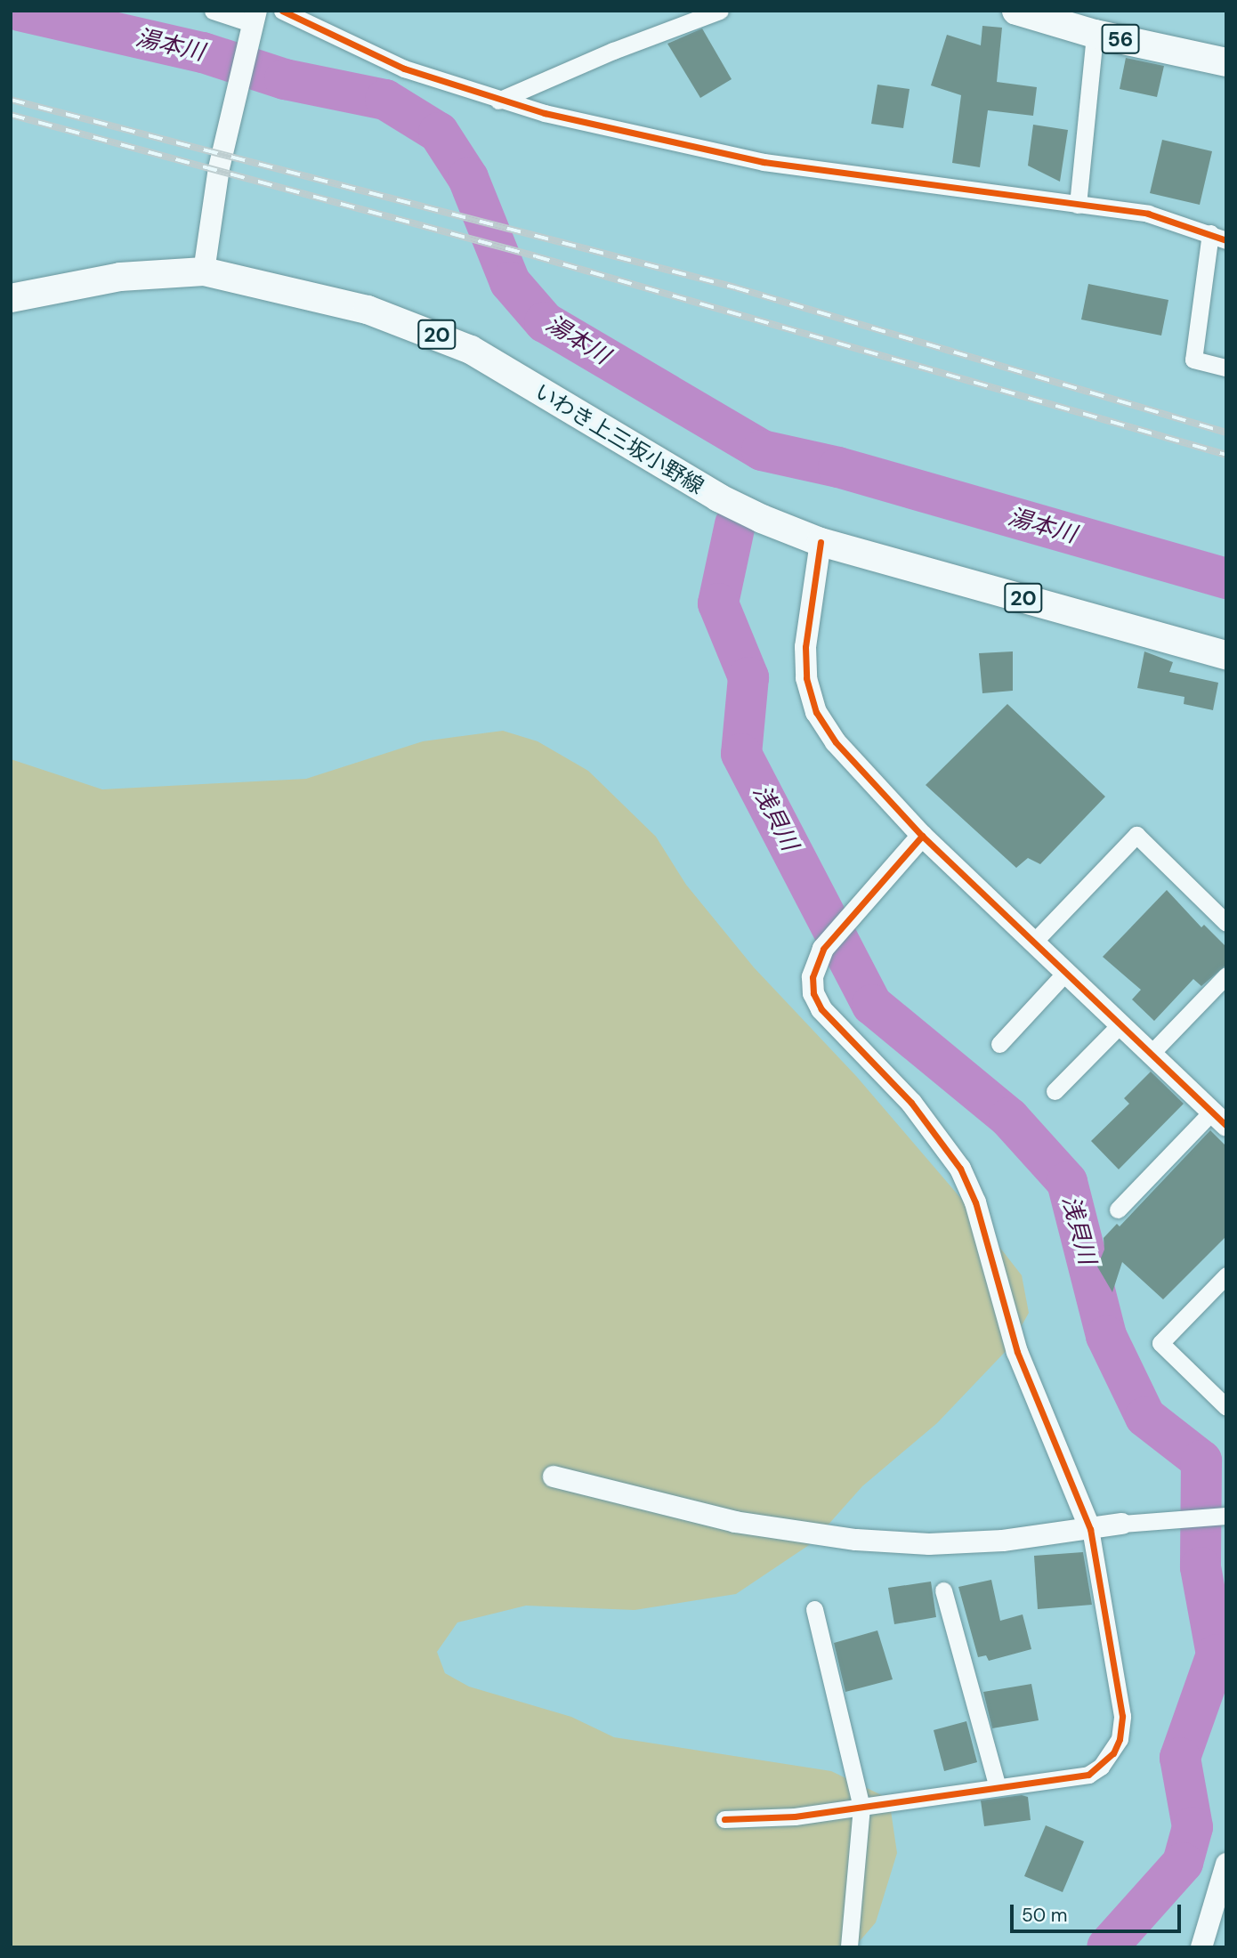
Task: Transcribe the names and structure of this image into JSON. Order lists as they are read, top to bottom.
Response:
{
  "streets": {
    "main road": ["56", "20", "いわき上三坂小野線"]
  },
  "water": ["湯本川", "浅貝川"],
  "scale_bar": "50 m"
}
